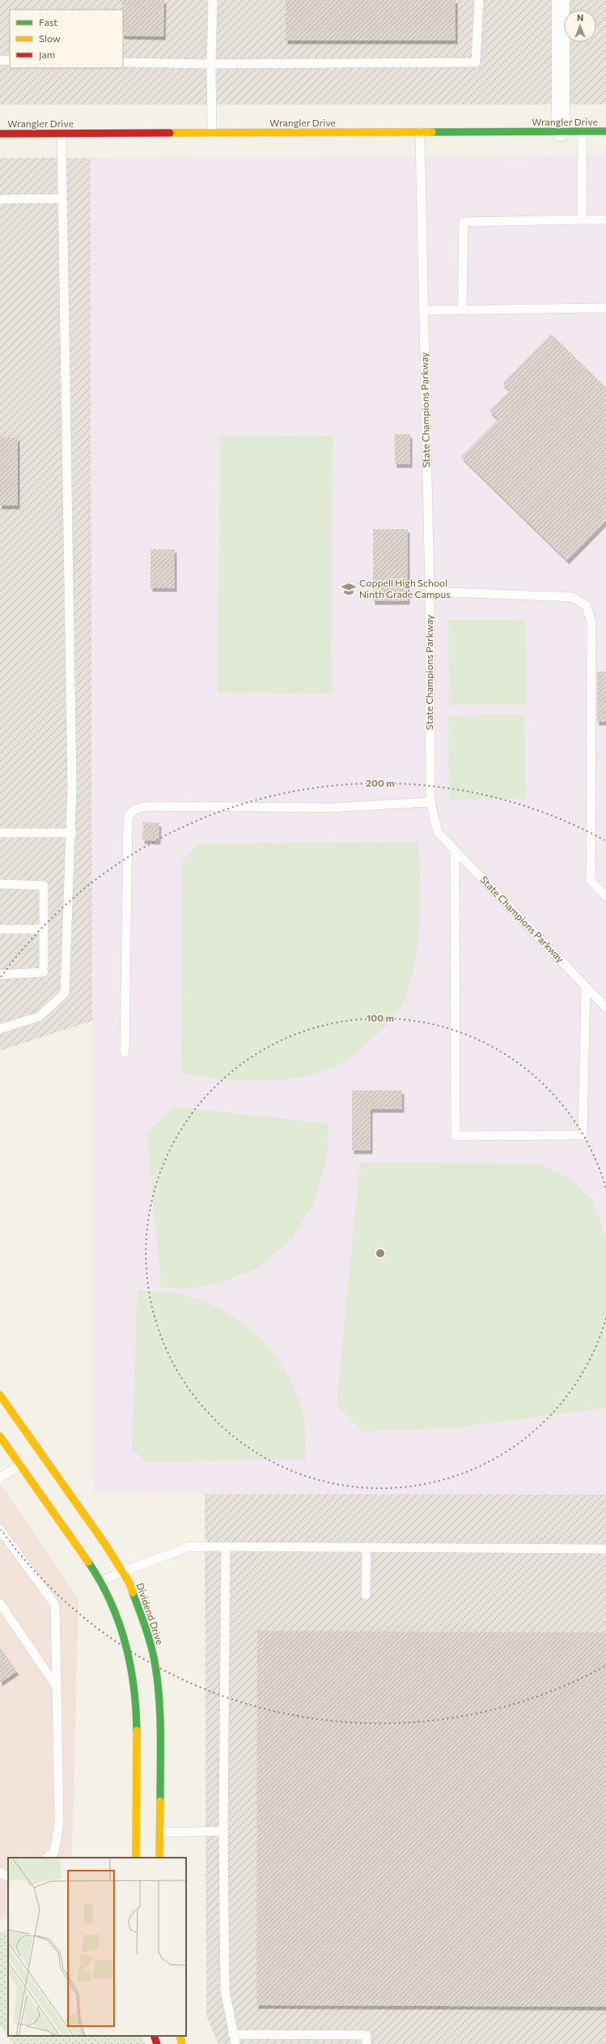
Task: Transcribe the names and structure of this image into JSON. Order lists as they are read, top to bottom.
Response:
{
  "streets": {
    "street": ["Wrangler Drive", "Dividend Drive"],
    "lane": ["State Champions Parkway"]
  },
  "crossings": [
    ["Wrangler Drive", "State Champions Parkway"]
  ],
  "places": {
    "school or university": ["Coppell High School Ninth Grade Campus"]
  },
  "legend": ["Fast", "Slow", "Jam"],
  "north": "top",
  "rings": ["200 m", "100 m"]
}
